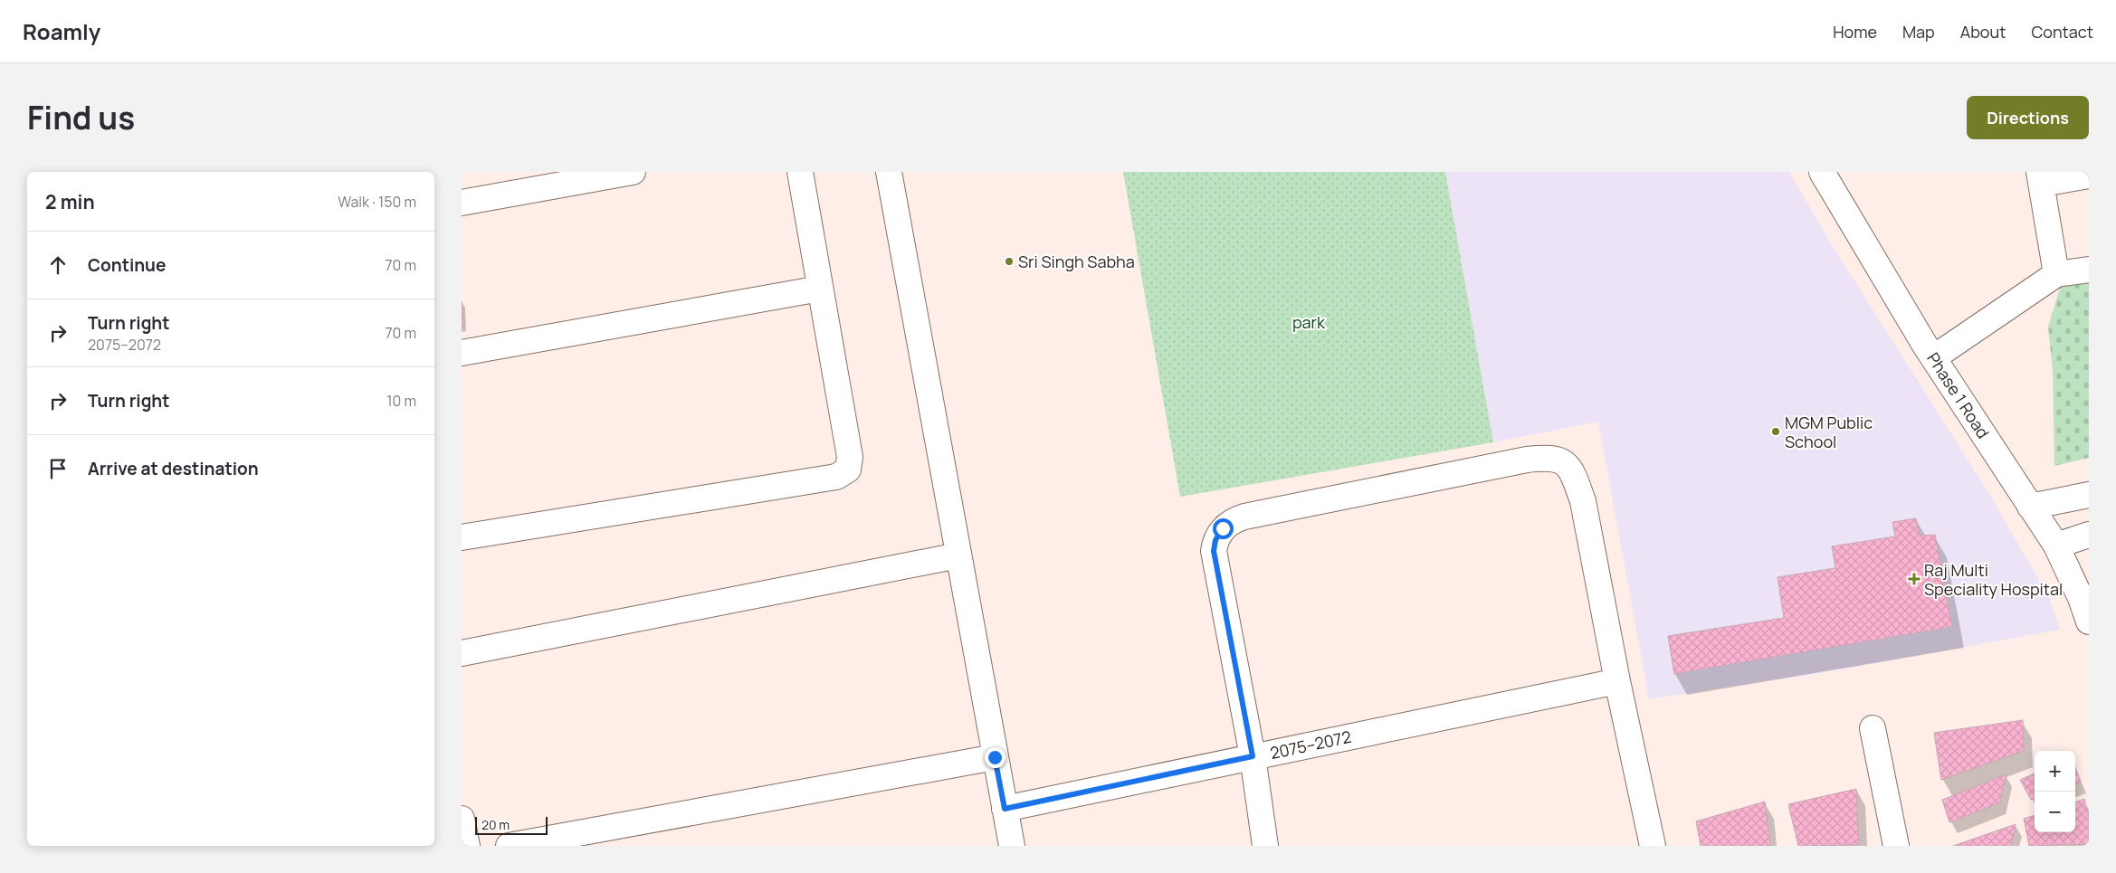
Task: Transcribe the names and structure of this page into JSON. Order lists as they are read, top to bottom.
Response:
{
  "streets": {
    "street": ["Phase 1 Road", "2075--2072"]
  },
  "parks": ["park"],
  "places": {
    "other": ["Sri Singh Sabha", "MGM Public School"],
    "health": ["Raj Multi Speciality Hospital"]
  },
  "scale_bar": "20 m",
  "page": {
    "header": "Roamly",
    "nav": [
      "Home",
      "Map",
      "About",
      "Contact"
    ],
    "title": "Find us",
    "buttons": "Directions",
    "heading": ["2 min", "Walk · 150 m"],
    "list": [
      ["Continue", "70 m"],
      ["Turn right", "2075--2072", "70 m"],
      ["Turn right", "10 m"],
      "Arrive at destination"
    ],
    "map_buttons": ["+", "−"],
    "scale": "20 m"
  }
}
